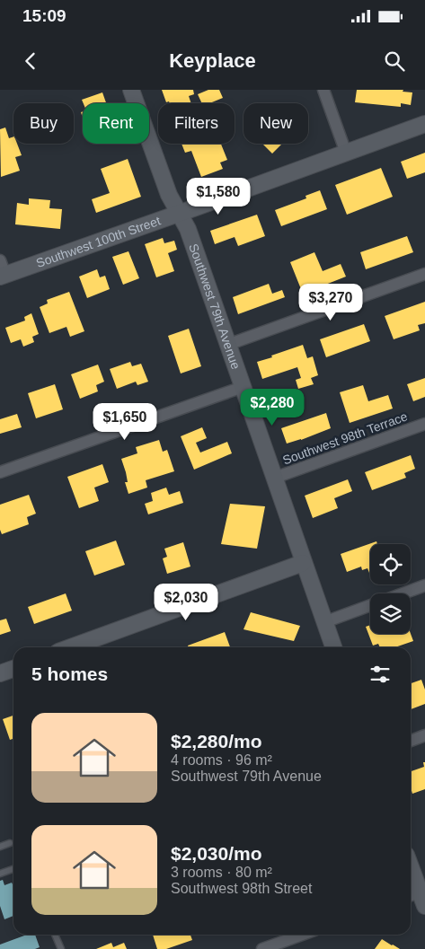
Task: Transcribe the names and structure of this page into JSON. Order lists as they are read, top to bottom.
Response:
{
  "streets": {
    "street": ["Southwest 100th Street", "Southwest 79th Avenue", "Southwest 98th Terrace"]
  },
  "crossings": [
    ["Southwest 100th Street", "Southwest 79th Avenue"],
    ["Southwest 79th Avenue", "Southwest 98th Terrace"]
  ],
  "page": {
    "status": "15:09",
    "header": "Keyplace",
    "chip": [
      "Buy",
      "Rent",
      "Filters",
      "New"
    ],
    "price": [
      "$1,580",
      "$3,270",
      "$2,280",
      "$1,650",
      "$2,030"
    ],
    "heading": "5 homes",
    "list": [
      {
        "name": "$2,280/mo",
        "note": "4 rooms · 96 m² · Southwest 79th Avenue"
      },
      {
        "name": "$2,030/mo",
        "note": "3 rooms · 80 m² · Southwest 98th Street"
      }
    ]
  }
}
